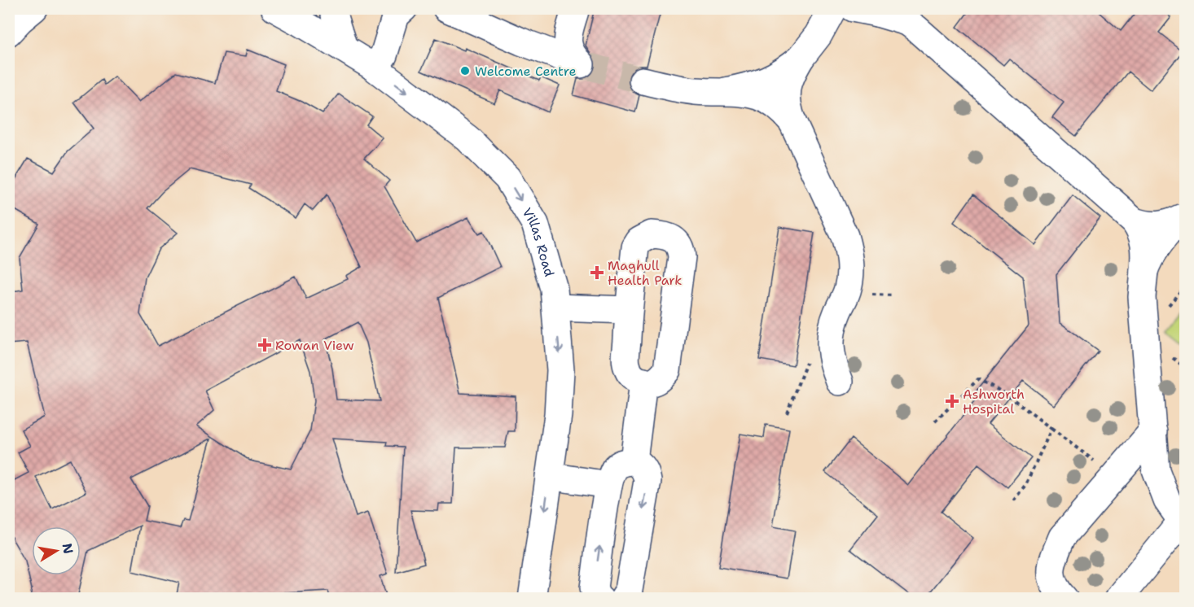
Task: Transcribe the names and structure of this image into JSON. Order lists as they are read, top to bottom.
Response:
{
  "streets": {
    "street": ["Villas Road"]
  },
  "places": {
    "other": ["Welcome Centre"],
    "health": ["Maghull Health Park", "Rowan View", "Ashworth Hospital"]
  },
  "north": "right"
}
